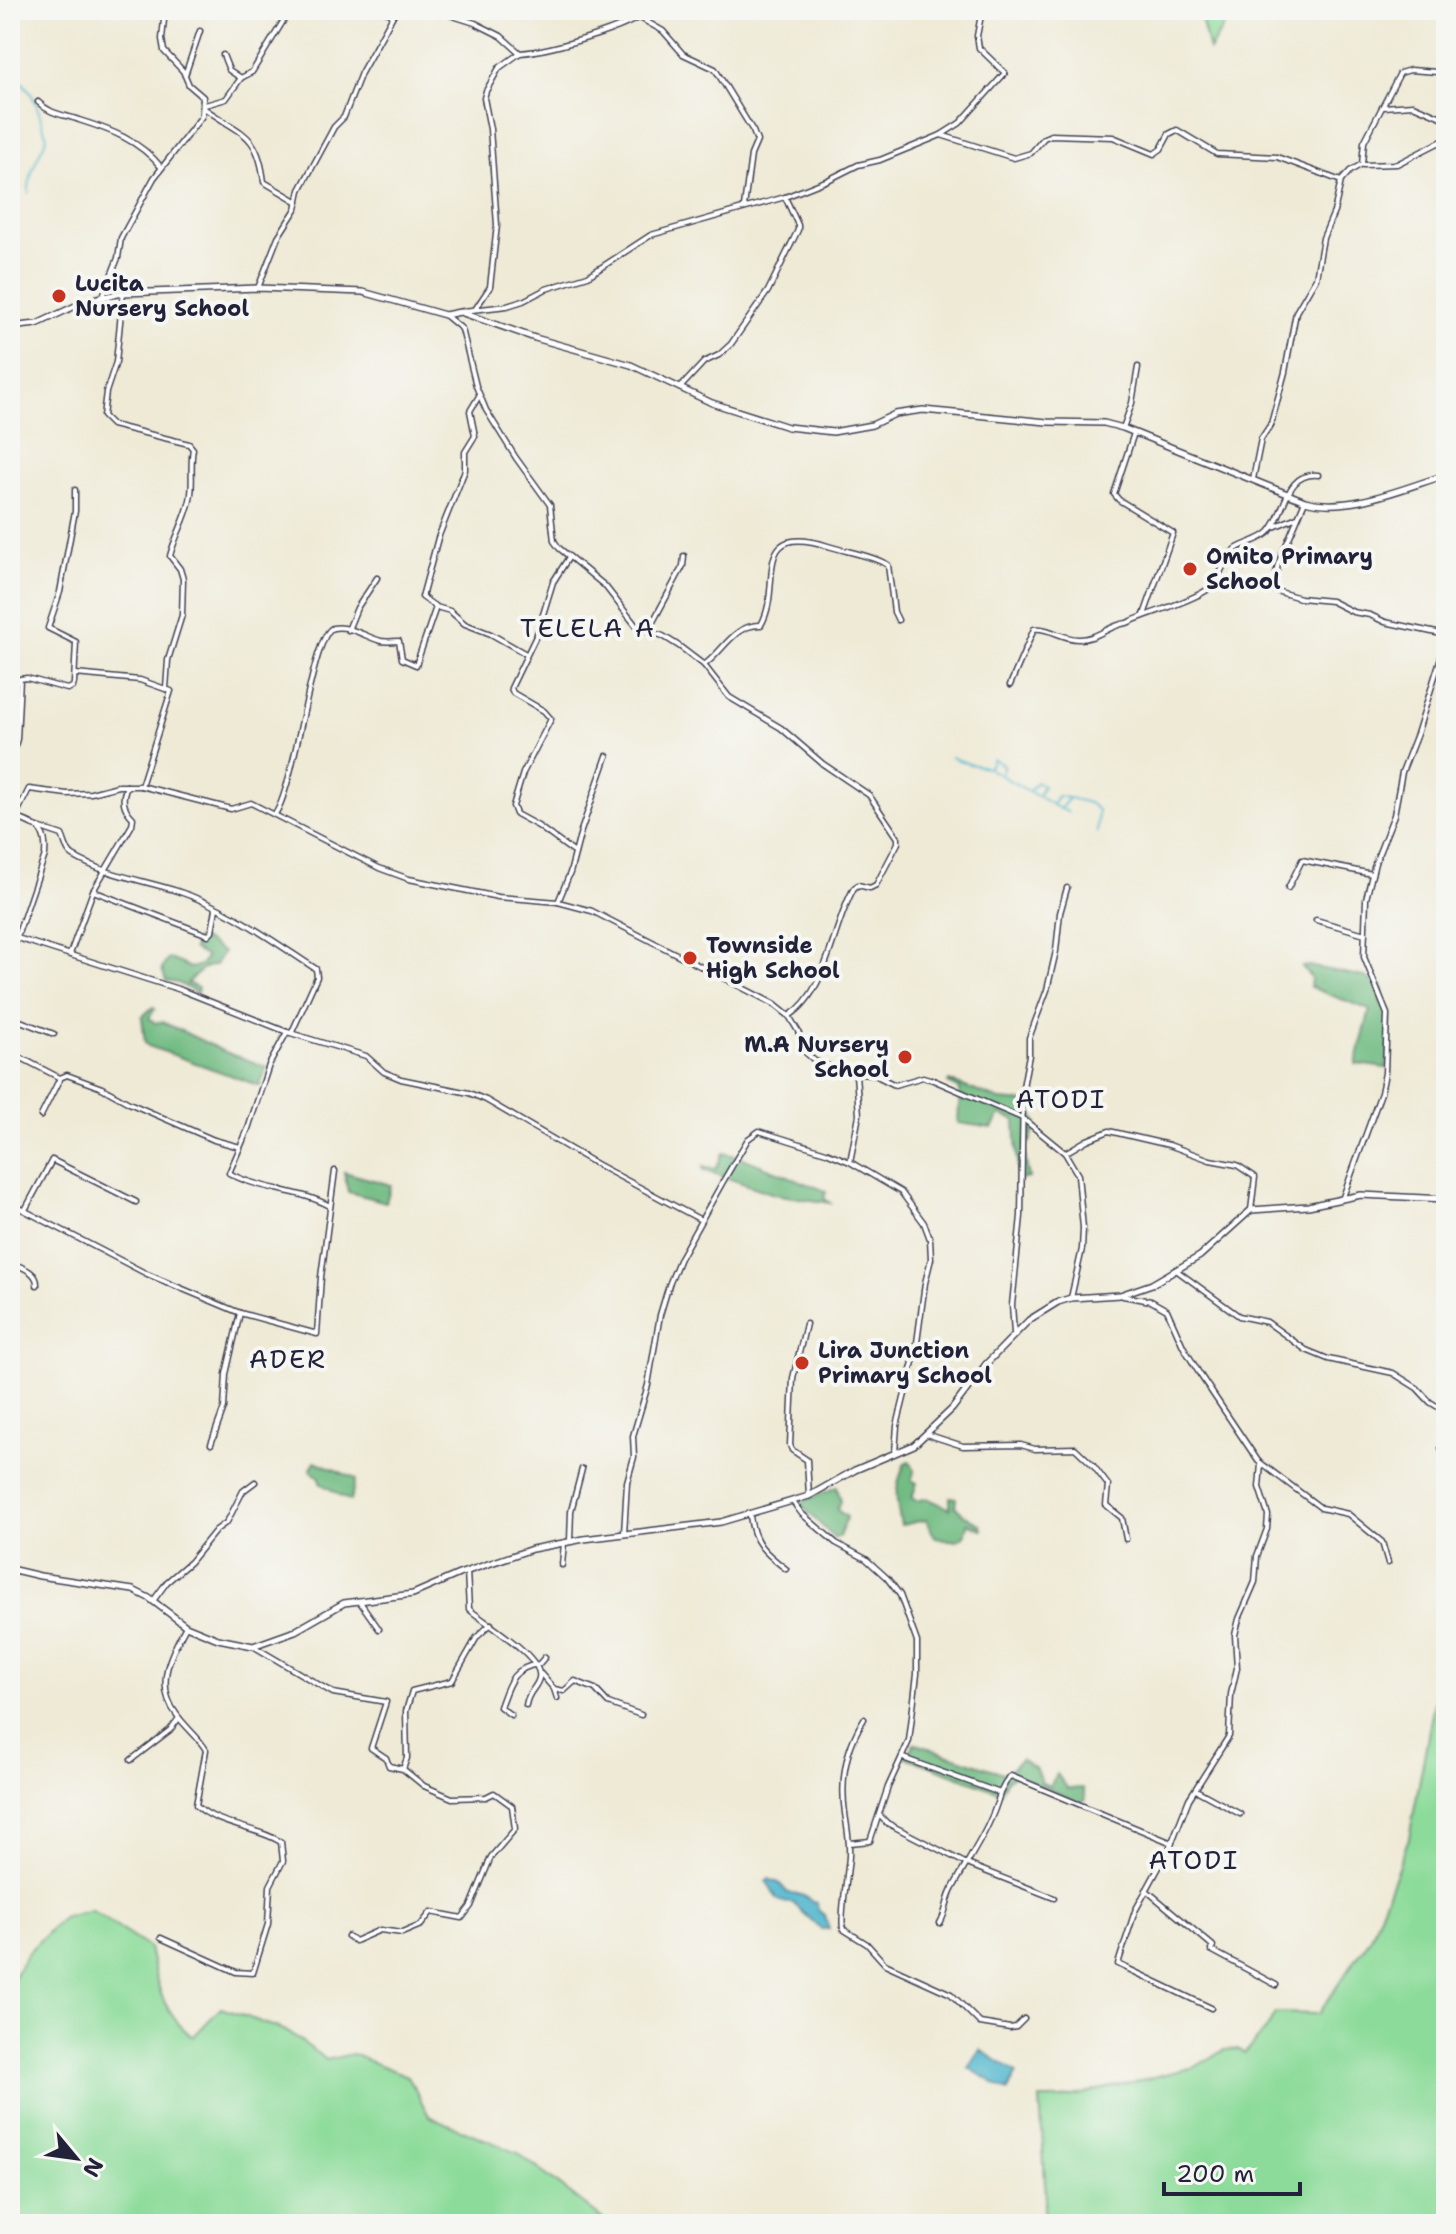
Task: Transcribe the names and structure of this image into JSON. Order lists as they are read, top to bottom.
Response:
{
  "districts": [
    "TELELA A",
    "ATODI",
    "ADER",
    "ATODI"
  ],
  "places": [
    "Lucita Nursery School",
    "Omito Primary School",
    "Townside High School",
    "M.A Nursery School",
    "Lira Junction Primary School"
  ],
  "scale_bar": "200 m",
  "north": "bottom right"
}
